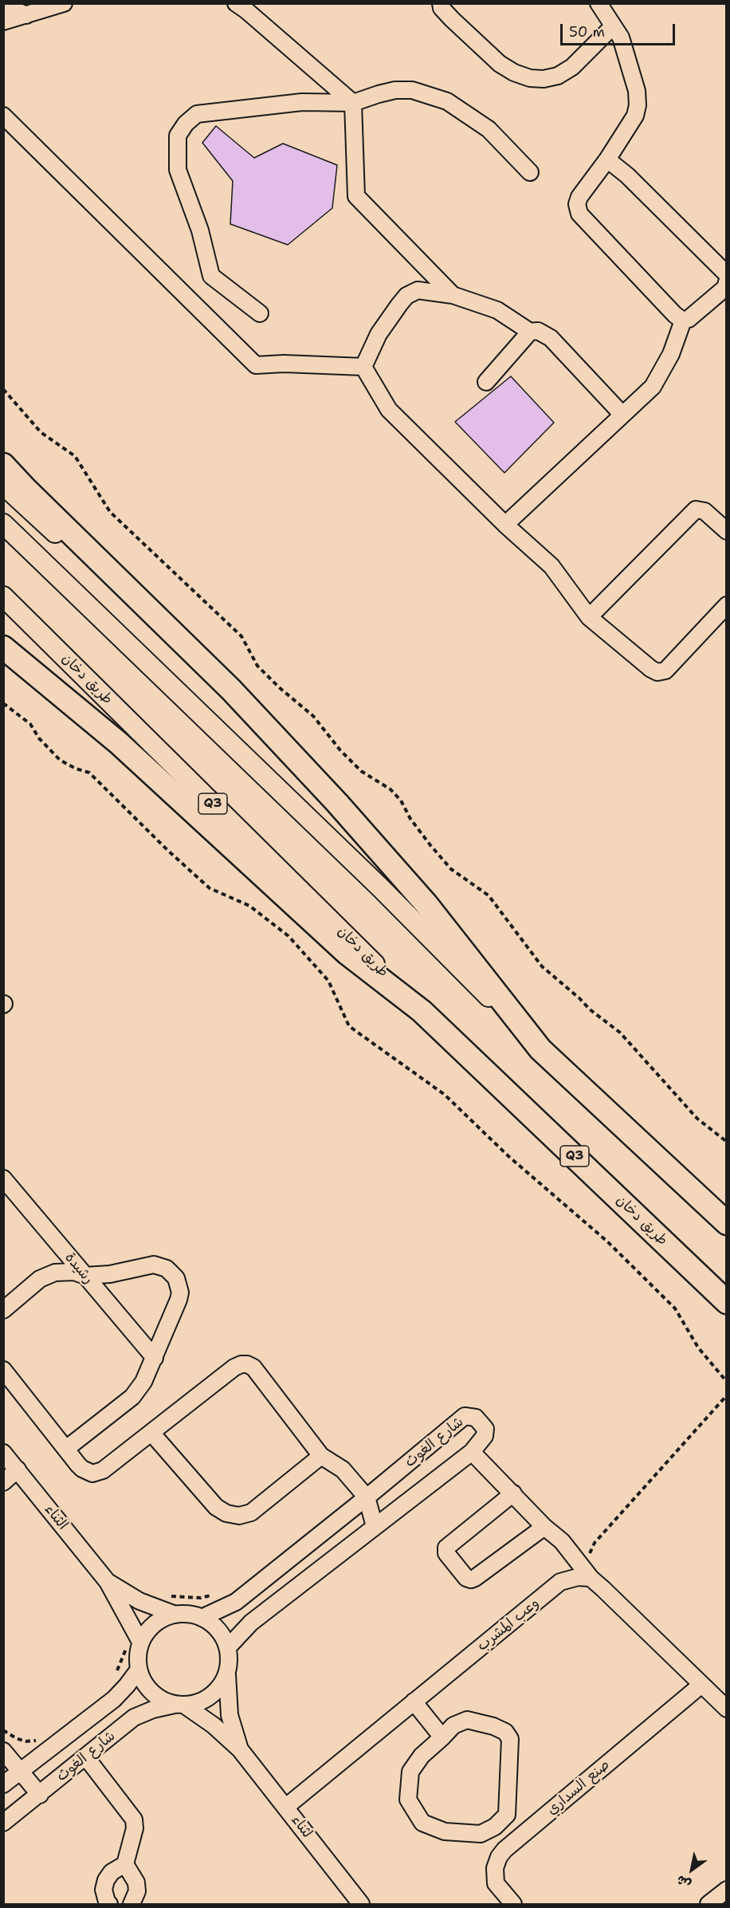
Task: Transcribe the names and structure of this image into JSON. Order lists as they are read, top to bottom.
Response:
{
  "streets": {
    "highway": ["طريق دخان", "Q3"],
    "street": [
      "رشيدة",
      "شارع الغوث",
      "الثناء",
      "وعب المشرب",
      "صنع السداري",
      "لثناء"
    ]
  },
  "crossings": [
    ["شارع الغوث", "لثناء"],
    ["وعب المشرب", "لثناء"]
  ],
  "scale_bar": "50 m",
  "north": "bottom left"
}
